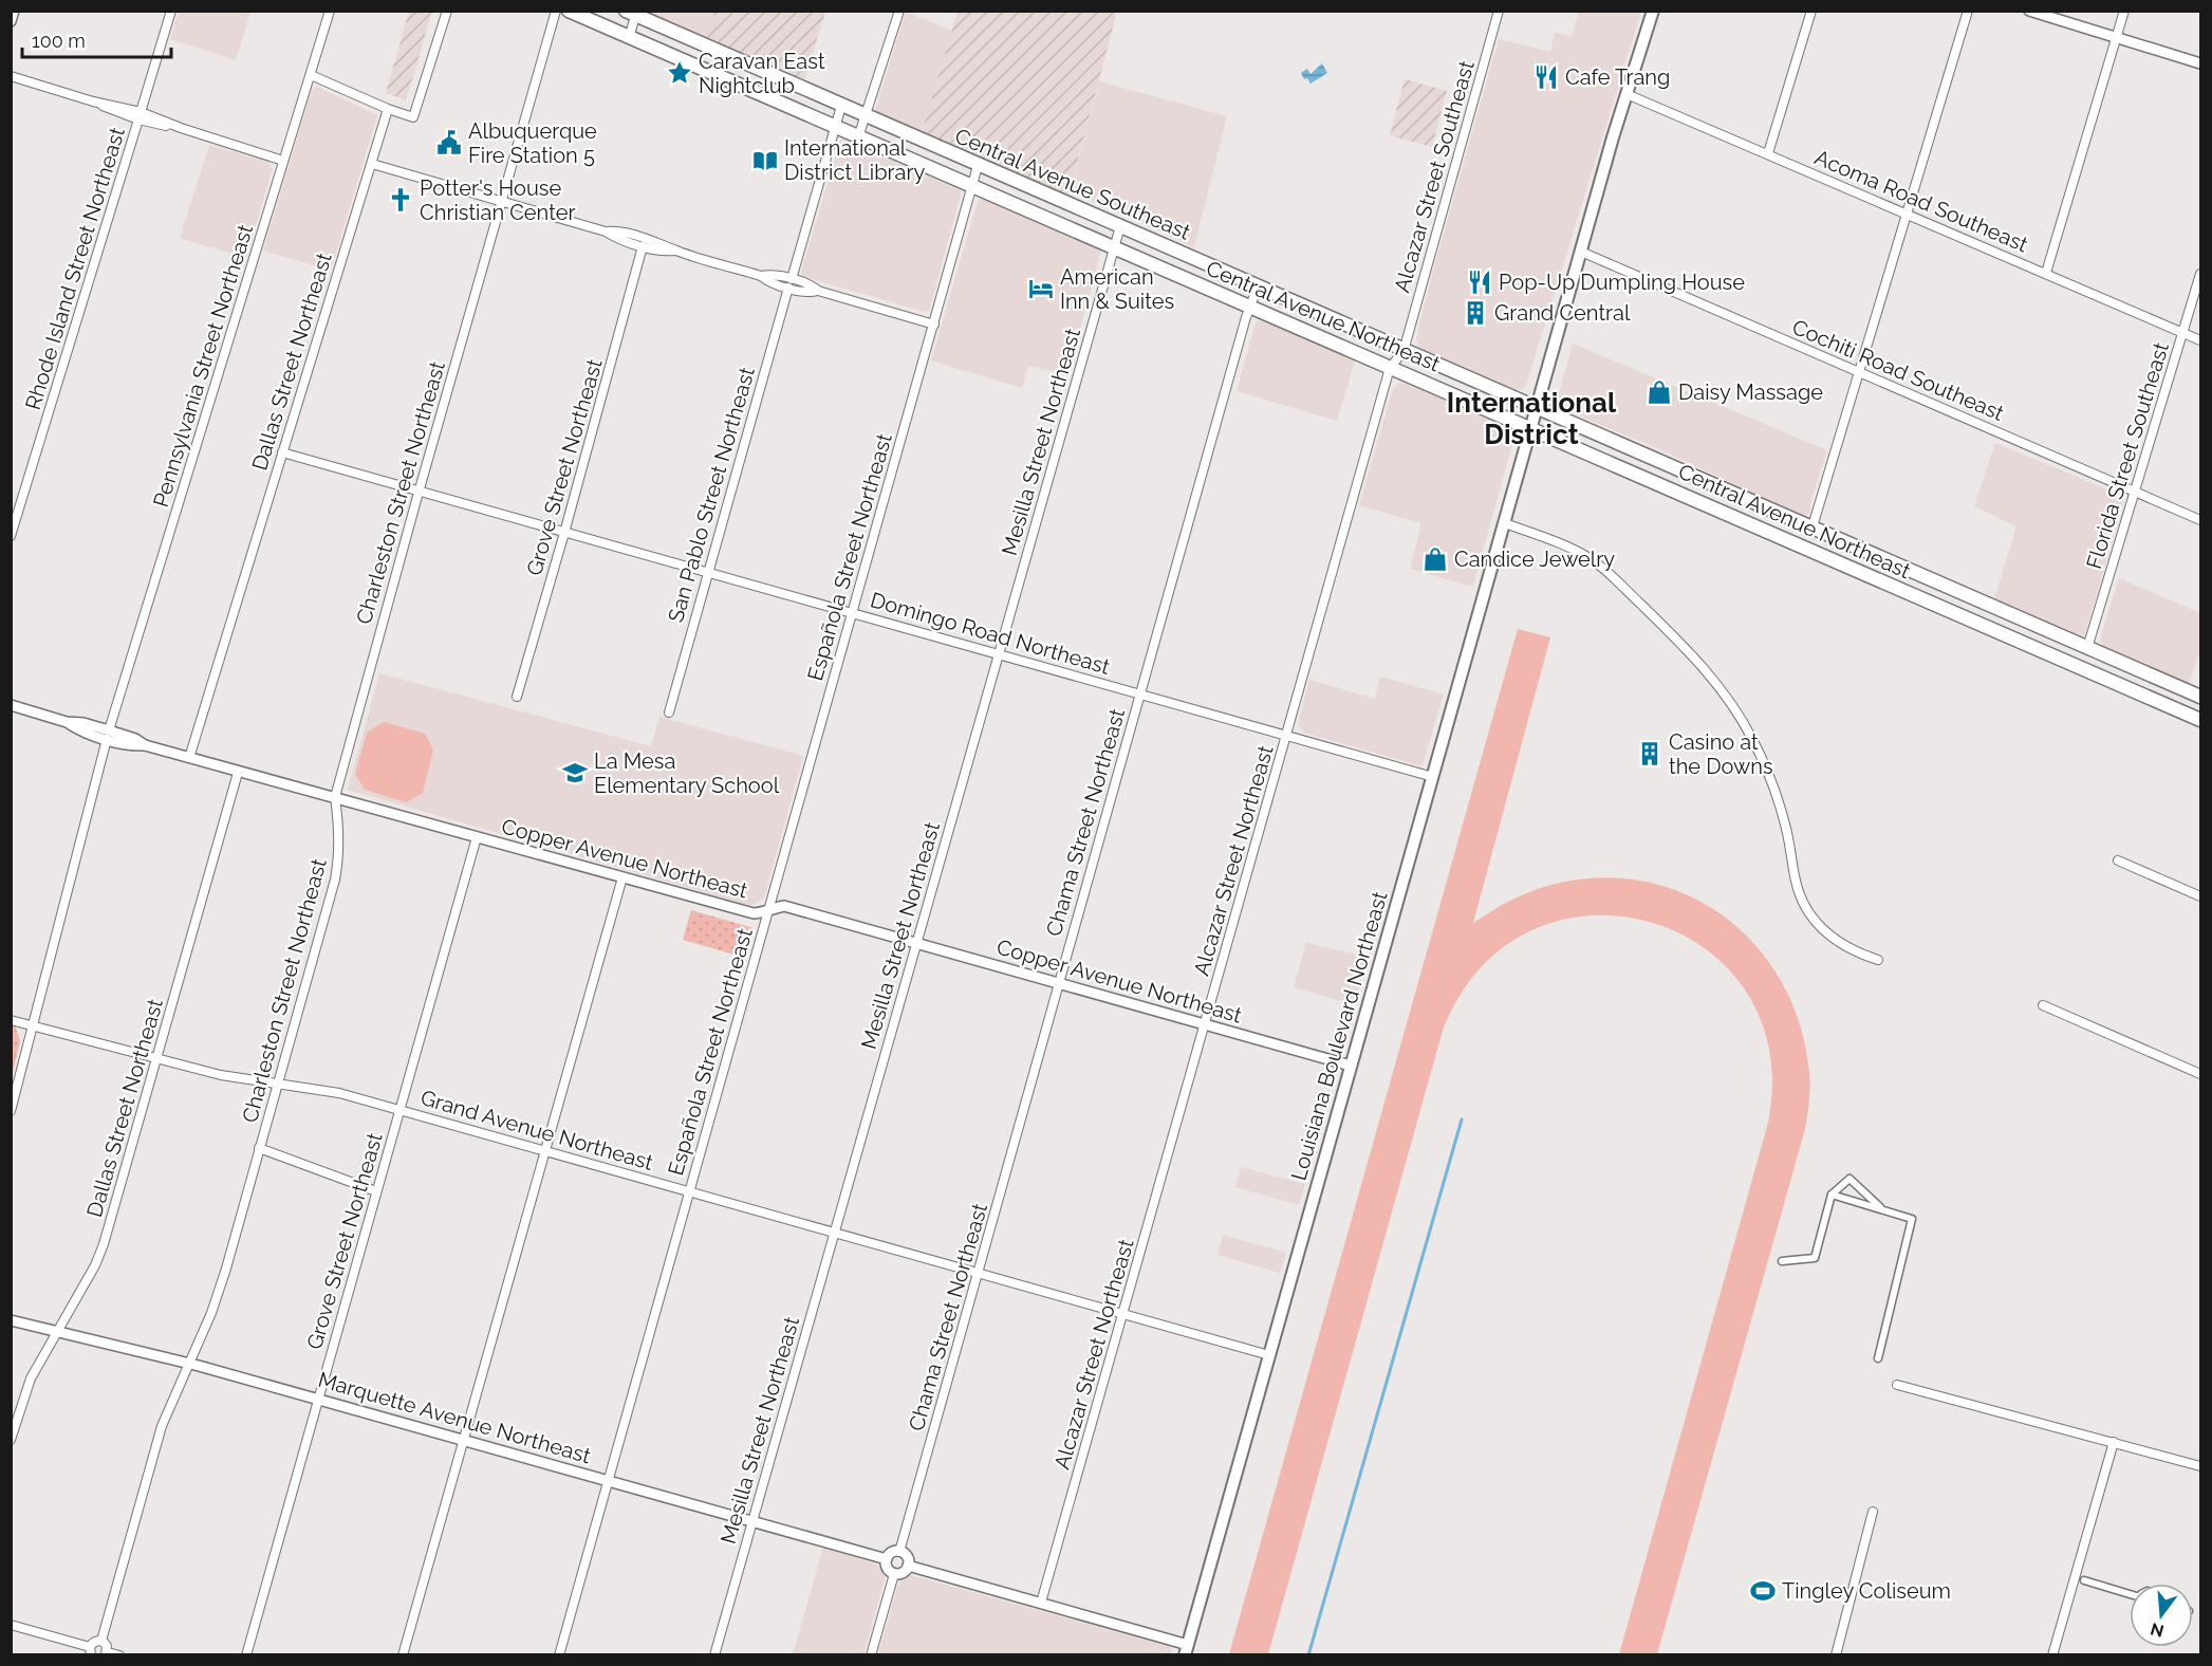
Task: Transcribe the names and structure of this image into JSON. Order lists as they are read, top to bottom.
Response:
{
  "streets": {
    "main road": ["Central Avenue Southeast", "Central Avenue Northeast", "Louisiana Boulevard Northeast"],
    "street": [
      "Alcazar Street Southeast",
      "Acoma Road Southeast",
      "Rhode Island Street Northeast",
      "Dallas Street Northeast",
      "Pennsylvania Street Northeast",
      "Cochiti Road Southeast",
      "Mesilla Street Northeast",
      "Florida Street Southeast",
      "Grove Street Northeast",
      "Charleston Street Northeast",
      "San Pablo Street Northeast",
      "Española Street Northeast",
      "Domingo Road Northeast",
      "Chama Street Northeast",
      "Copper Avenue Northeast",
      "Alcazar Street Northeast",
      "Grand Avenue Northeast",
      "Marquette Avenue Northeast"
    ]
  },
  "crossings": [
    ["Alcazar Street Southeast", "Central Avenue Southeast"],
    ["Alcazar Street Southeast", "Alcazar Street Northeast"],
    ["Central Avenue Southeast", "Mesilla Street Northeast"],
    ["Central Avenue Southeast", "Florida Street Southeast"],
    ["Central Avenue Southeast", "San Pablo Street Northeast"],
    ["Central Avenue Southeast", "Española Street Northeast"],
    ["Central Avenue Southeast", "Chama Street Northeast"],
    ["Central Avenue Southeast", "Alcazar Street Northeast"],
    ["Central Avenue Southeast", "Louisiana Boulevard Northeast"],
    ["Acoma Road Southeast", "Florida Street Southeast"],
    ["Acoma Road Southeast", "Louisiana Boulevard Northeast"],
    ["Central Avenue Northeast", "Mesilla Street Northeast"],
    ["Central Avenue Northeast", "San Pablo Street Northeast"],
    ["Central Avenue Northeast", "Española Street Northeast"],
    ["Central Avenue Northeast", "Chama Street Northeast"],
    ["Central Avenue Northeast", "Alcazar Street Northeast"],
    ["Central Avenue Northeast", "Louisiana Boulevard Northeast"],
    ["Dallas Street Northeast", "Domingo Road Northeast"],
    ["Dallas Street Northeast", "Copper Avenue Northeast"],
    ["Dallas Street Northeast", "Grand Avenue Northeast"],
    ["Dallas Street Northeast", "Marquette Avenue Northeast"],
    ["Pennsylvania Street Northeast", "Copper Avenue Northeast"],
    ["Pennsylvania Street Northeast", "Grand Avenue Northeast"],
    ["Cochiti Road Southeast", "Florida Street Southeast"],
    ["Cochiti Road Southeast", "Louisiana Boulevard Northeast"],
    ["Mesilla Street Northeast", "Domingo Road Northeast"],
    ["Mesilla Street Northeast", "Copper Avenue Northeast"],
    ["Mesilla Street Northeast", "Grand Avenue Northeast"],
    ["Mesilla Street Northeast", "Marquette Avenue Northeast"],
    ["Grove Street Northeast", "Domingo Road Northeast"],
    ["Grove Street Northeast", "Copper Avenue Northeast"],
    ["Grove Street Northeast", "Grand Avenue Northeast"],
    ["Grove Street Northeast", "Marquette Avenue Northeast"],
    ["Charleston Street Northeast", "Domingo Road Northeast"],
    ["Charleston Street Northeast", "Copper Avenue Northeast"],
    ["Charleston Street Northeast", "Grand Avenue Northeast"],
    ["Charleston Street Northeast", "Marquette Avenue Northeast"],
    ["San Pablo Street Northeast", "Domingo Road Northeast"],
    ["Española Street Northeast", "Domingo Road Northeast"],
    ["Española Street Northeast", "Copper Avenue Northeast"],
    ["Española Street Northeast", "Grand Avenue Northeast"],
    ["Española Street Northeast", "Marquette Avenue Northeast"],
    ["Domingo Road Northeast", "Chama Street Northeast"],
    ["Domingo Road Northeast", "Alcazar Street Northeast"],
    ["Domingo Road Northeast", "Louisiana Boulevard Northeast"],
    ["Chama Street Northeast", "Copper Avenue Northeast"],
    ["Chama Street Northeast", "Grand Avenue Northeast"],
    ["Chama Street Northeast", "Marquette Avenue Northeast"],
    ["Copper Avenue Northeast", "Alcazar Street Northeast"],
    ["Copper Avenue Northeast", "Louisiana Boulevard Northeast"],
    ["Alcazar Street Northeast", "Grand Avenue Northeast"],
    ["Louisiana Boulevard Northeast", "Grand Avenue Northeast"]
  ],
  "districts": ["International District"],
  "places": {
    "place": ["Caravan East Nightclub"],
    "restaurant": ["Cafe Trang", "Pop-Up Dumpling House"],
    "public building": ["Albuquerque Fire Station 5"],
    "library": ["International District Library"],
    "church": ["Potter's House Christian Center"],
    "hotel": ["American Inn & Suites"],
    "building": ["Grand Central", "Casino at the Downs"],
    "shop": ["Daisy Massage", "Candice Jewelry"],
    "school or university": ["La Mesa Elementary School"],
    "sports": ["Tingley Coliseum"]
  },
  "scale_bar": "100 m",
  "north": "bottom"
}
